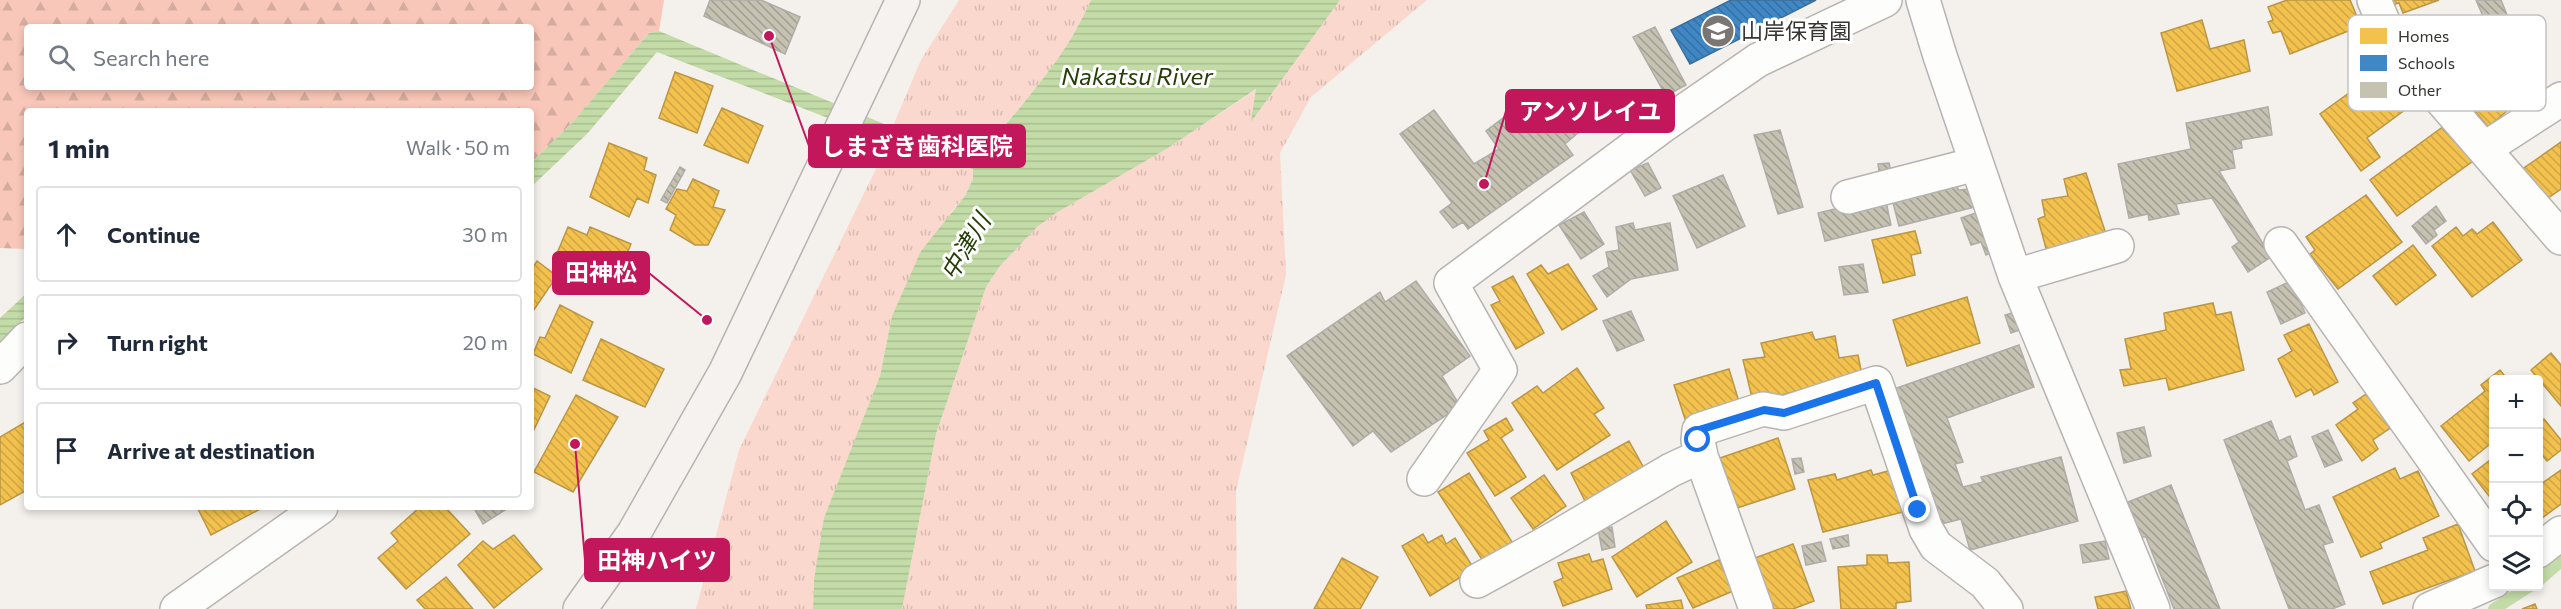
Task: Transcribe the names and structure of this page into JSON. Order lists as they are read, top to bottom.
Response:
{
  "water": ["Nakatsu River", "中津川"],
  "places": {
    "school or university": ["山岸保育園"],
    "other": [
      "しまざき歯科医院",
      "アンソレイユ",
      "田神松",
      "田神ハイツ"
    ]
  },
  "legend": ["Homes", "Schools", "Other"],
  "page": {
    "search": "Search here",
    "heading": ["1 min", "Walk · 50 m"],
    "list": [
      ["Continue", "30 m"],
      ["Turn right", "20 m"],
      "Arrive at destination"
    ],
    "map_buttons": ["+", "−"]
  }
}
